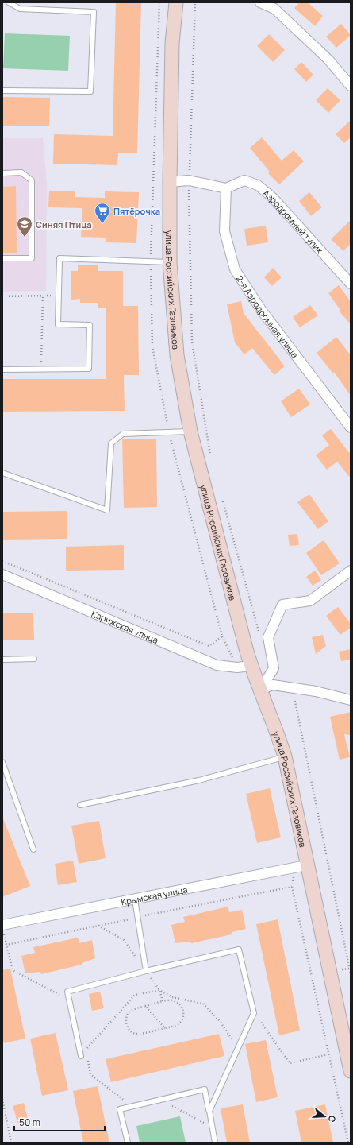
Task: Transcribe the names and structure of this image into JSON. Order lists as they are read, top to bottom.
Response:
{
  "streets": {
    "main road": ["улица Российских Газовиков"],
    "street": [
      "Аэродромный тупик",
      "2-я Аэродромная улица",
      "Карижская улица",
      "Крымская улица"
    ]
  },
  "crossings": [
    ["Аэродромный тупик", "2-я Аэродромная улица"],
    ["улица Российских Газовиков", "Карижская улица"],
    ["улица Российских Газовиков", "Крымская улица"]
  ],
  "places": {
    "supermarket": ["Пятёрочка"],
    "school or university": ["Синяя Птица"]
  },
  "scale_bar": "50 m",
  "north": "right"
}
